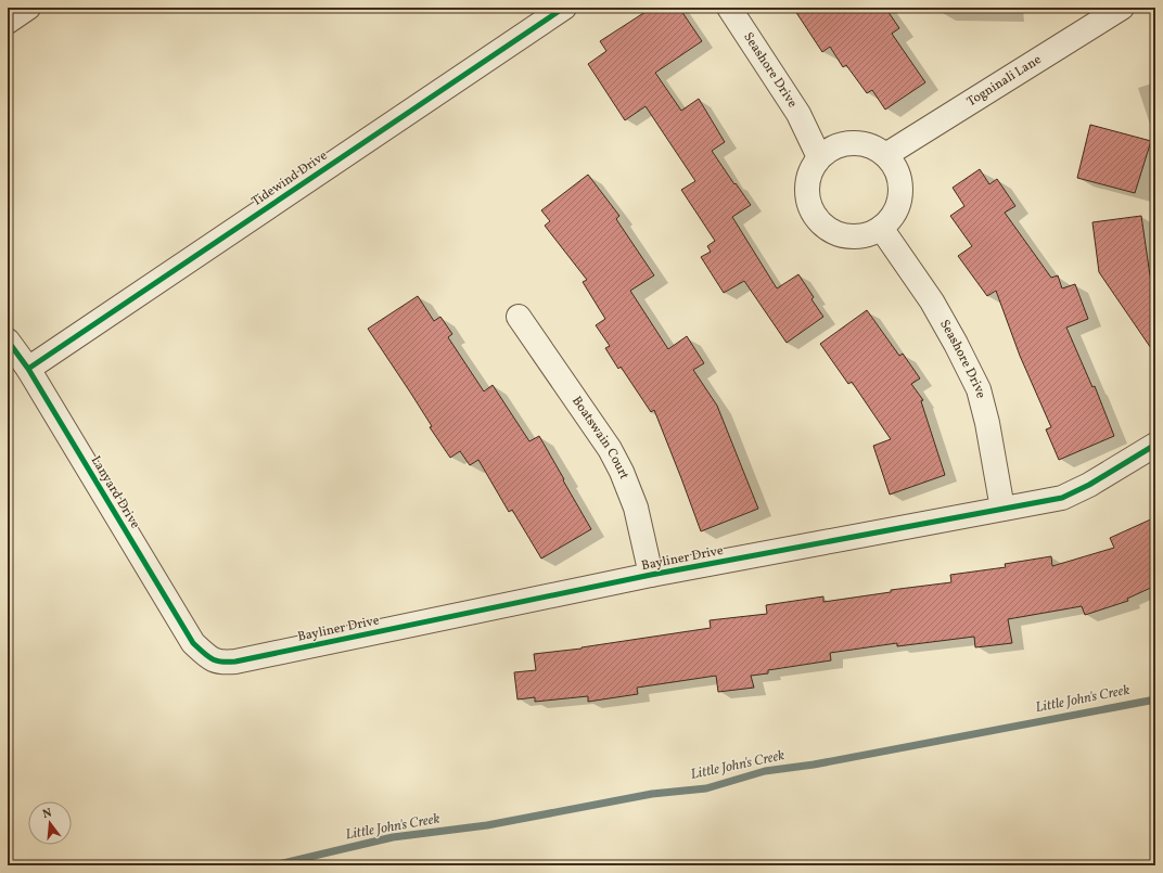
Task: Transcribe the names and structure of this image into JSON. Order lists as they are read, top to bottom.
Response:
{
  "streets": {
    "street": [
      "Seashore Drive",
      "Togninali Lane",
      "Tidewind Drive",
      "Boatswain Court",
      "Lanyard Drive",
      "Bayliner Drive"
    ]
  },
  "crossings": [
    ["Seashore Drive", "Togninali Lane"],
    ["Seashore Drive", "Bayliner Drive"],
    ["Tidewind Drive", "Lanyard Drive"],
    ["Boatswain Court", "Bayliner Drive"],
    ["Lanyard Drive", "Bayliner Drive"]
  ],
  "water": ["Little John's Creek"],
  "north": "top"
}
